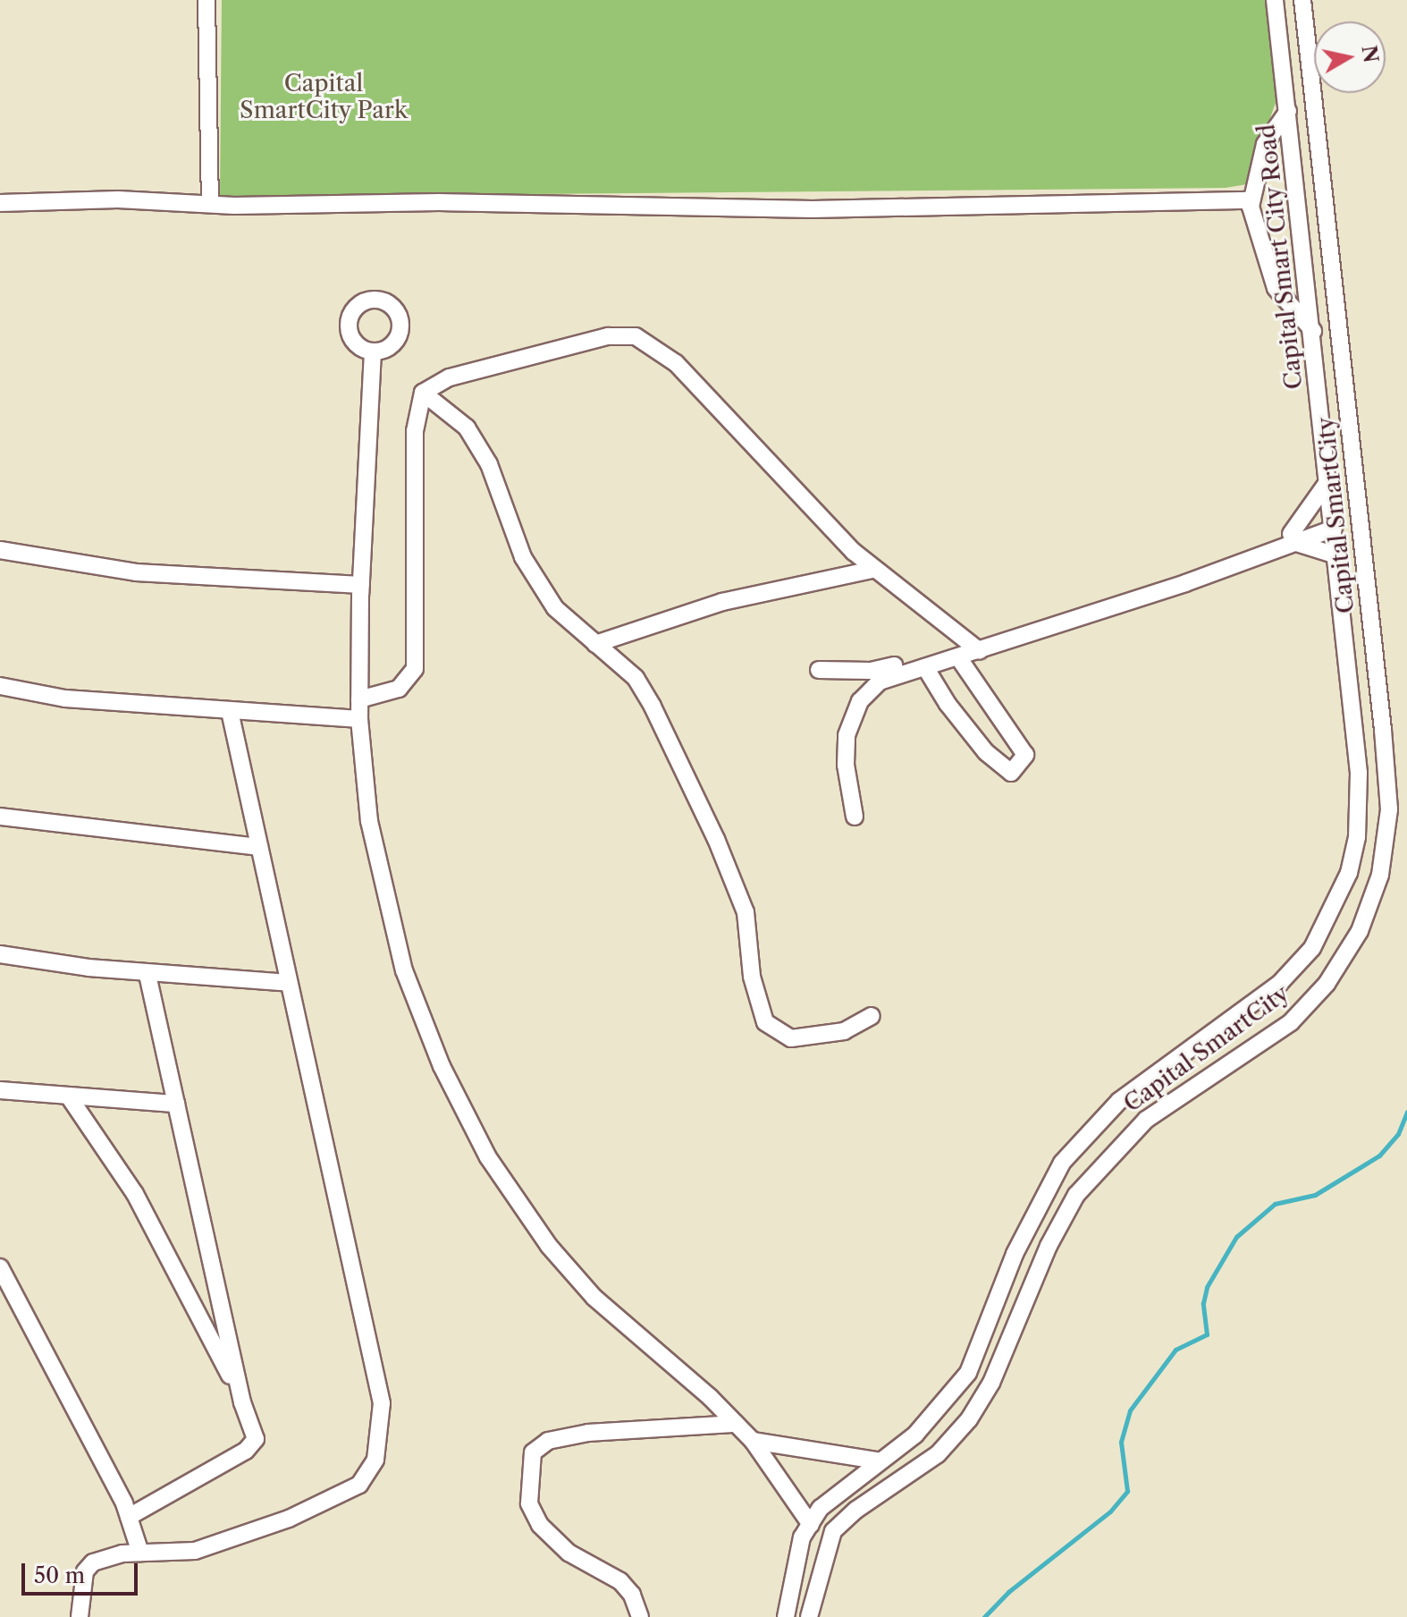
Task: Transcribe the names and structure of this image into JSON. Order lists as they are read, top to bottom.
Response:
{
  "streets": {
    "street": ["Capital Smart City Road", "Capital SmartCity"]
  },
  "parks": ["Capital SmartCity Park"],
  "scale_bar": "50 m",
  "north": "right"
}
